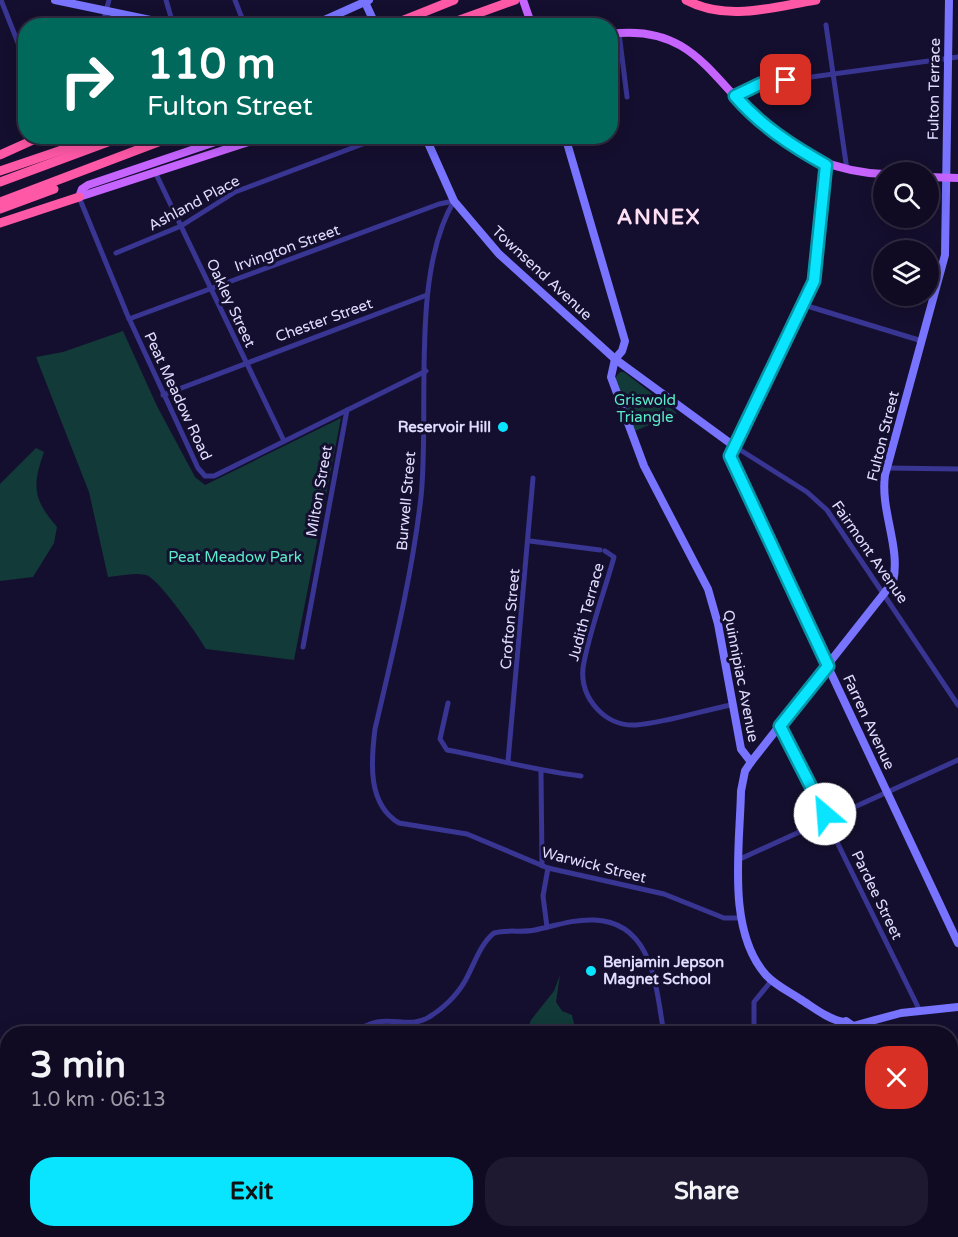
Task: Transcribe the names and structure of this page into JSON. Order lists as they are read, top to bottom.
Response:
{
  "streets": {
    "main road": [
      "Fulton Terrace",
      "Townsend Avenue",
      "Fulton Street",
      "Fairmont Avenue",
      "Quinnipiac Avenue",
      "Farren Avenue"
    ],
    "street": [
      "Ashland Place",
      "Irvington Street",
      "Oakley Street",
      "Chester Street",
      "Peat Meadow Road",
      "Milton Street",
      "Burwell Street",
      "Judith Terrace",
      "Crofton Street",
      "Warwick Street",
      "Pardee Street"
    ]
  },
  "crossings": [
    ["Fulton Terrace", "Fulton Street"],
    ["Ashland Place", "Oakley Street"],
    ["Irvington Street", "Townsend Avenue"],
    ["Irvington Street", "Oakley Street"],
    ["Irvington Street", "Peat Meadow Road"],
    ["Irvington Street", "Burwell Street"],
    ["Townsend Avenue", "Burwell Street"],
    ["Townsend Avenue", "Fairmont Avenue"],
    ["Townsend Avenue", "Quinnipiac Avenue"],
    ["Oakley Street", "Chester Street"],
    ["Oakley Street", "Peat Meadow Road"],
    ["Chester Street", "Peat Meadow Road"],
    ["Chester Street", "Burwell Street"],
    ["Peat Meadow Road", "Milton Street"],
    ["Peat Meadow Road", "Burwell Street"],
    ["Fulton Street", "Fairmont Avenue"],
    ["Fulton Street", "Quinnipiac Avenue"],
    ["Fulton Street", "Farren Avenue"],
    ["Fulton Street", "Pardee Street"],
    ["Burwell Street", "Warwick Street"],
    ["Fairmont Avenue", "Quinnipiac Avenue"],
    ["Fairmont Avenue", "Farren Avenue"],
    ["Judith Terrace", "Crofton Street"],
    ["Judith Terrace", "Quinnipiac Avenue"],
    ["Quinnipiac Avenue", "Warwick Street"]
  ],
  "districts": ["ANNEX"],
  "parks": ["Griswold Triangle", "Peat Meadow Park"],
  "places": ["Reservoir Hill", "Benjamin Jepson Magnet School"],
  "page": {
    "turn": ["110 m", "Fulton Street"],
    "heading": ["3 min", "1.0 km · 06:13"],
    "buttons": ["Exit", "Share"]
  }
}
